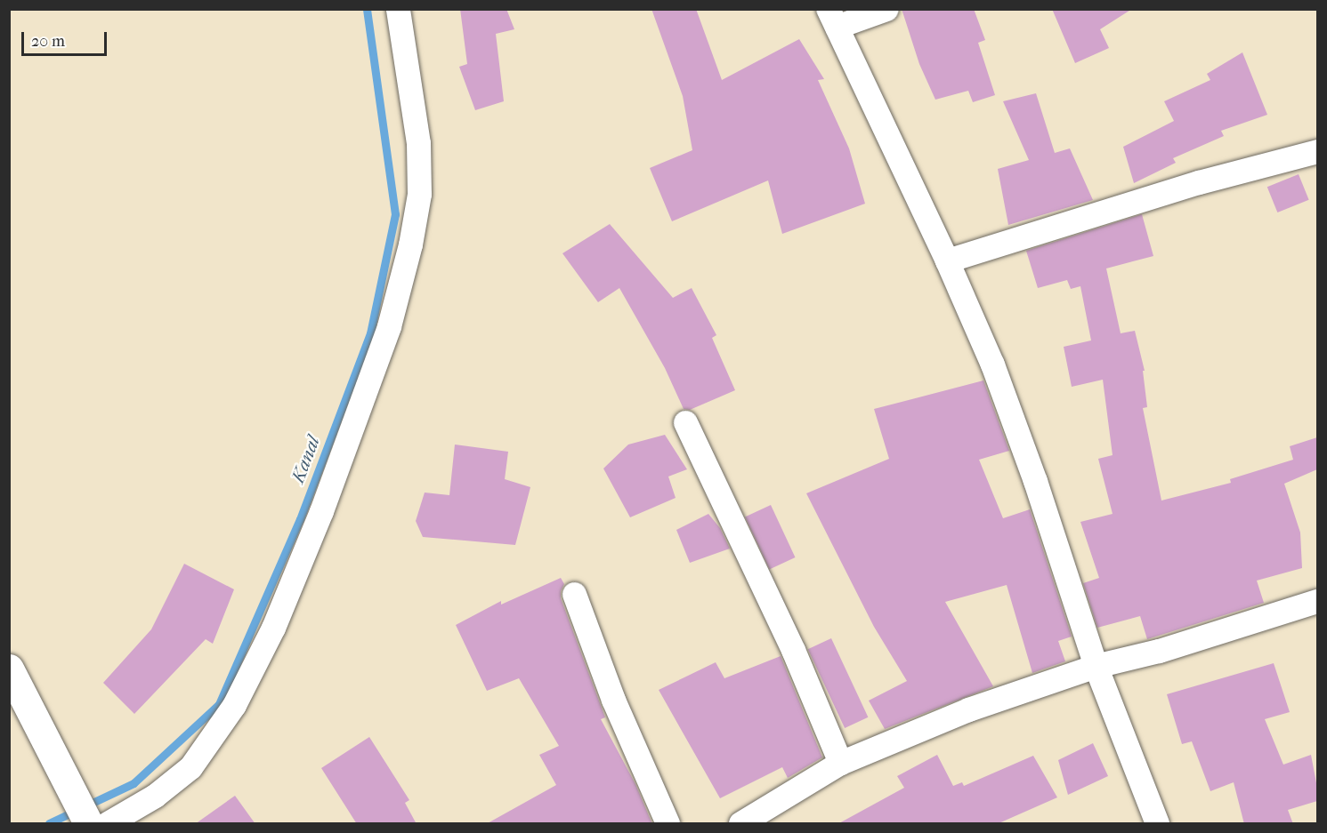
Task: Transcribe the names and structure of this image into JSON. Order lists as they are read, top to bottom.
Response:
{
  "water": ["Kanal"],
  "scale_bar": "20 m"
}
